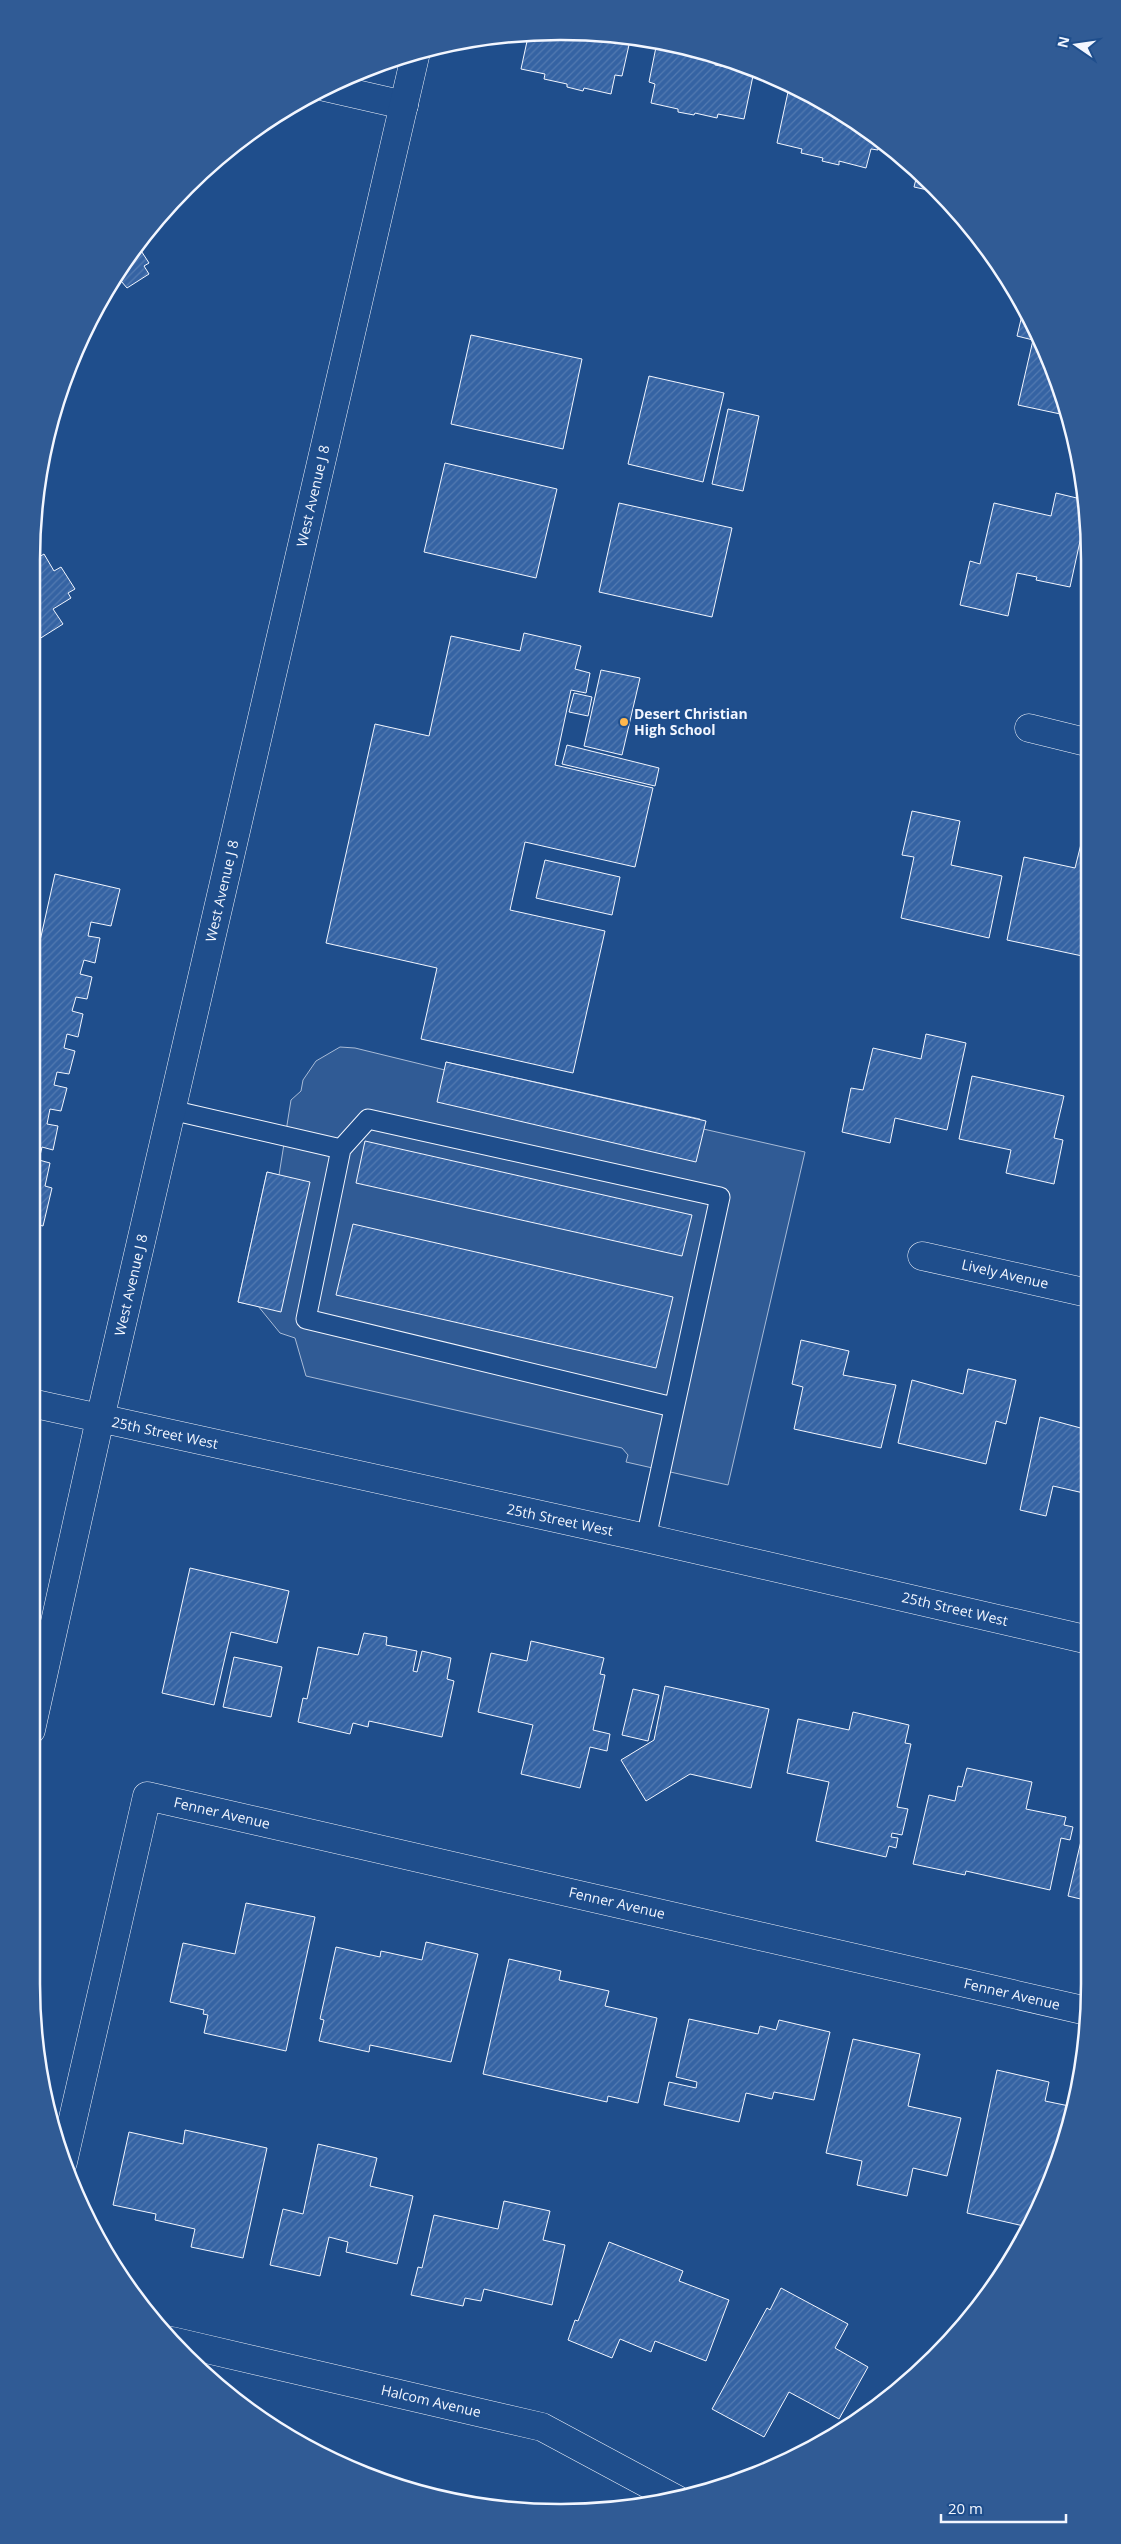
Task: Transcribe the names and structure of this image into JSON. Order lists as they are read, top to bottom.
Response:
{
  "streets": {
    "street": [
      "West Avenue J 8",
      "Lively Avenue",
      "25th Street West",
      "Fenner Avenue",
      "Halcom Avenue"
    ]
  },
  "crossings": [
    ["West Avenue J 8", "25th Street West"]
  ],
  "places": ["Desert Christian High School"],
  "scale_bar": "20 m",
  "north": "left"
}
